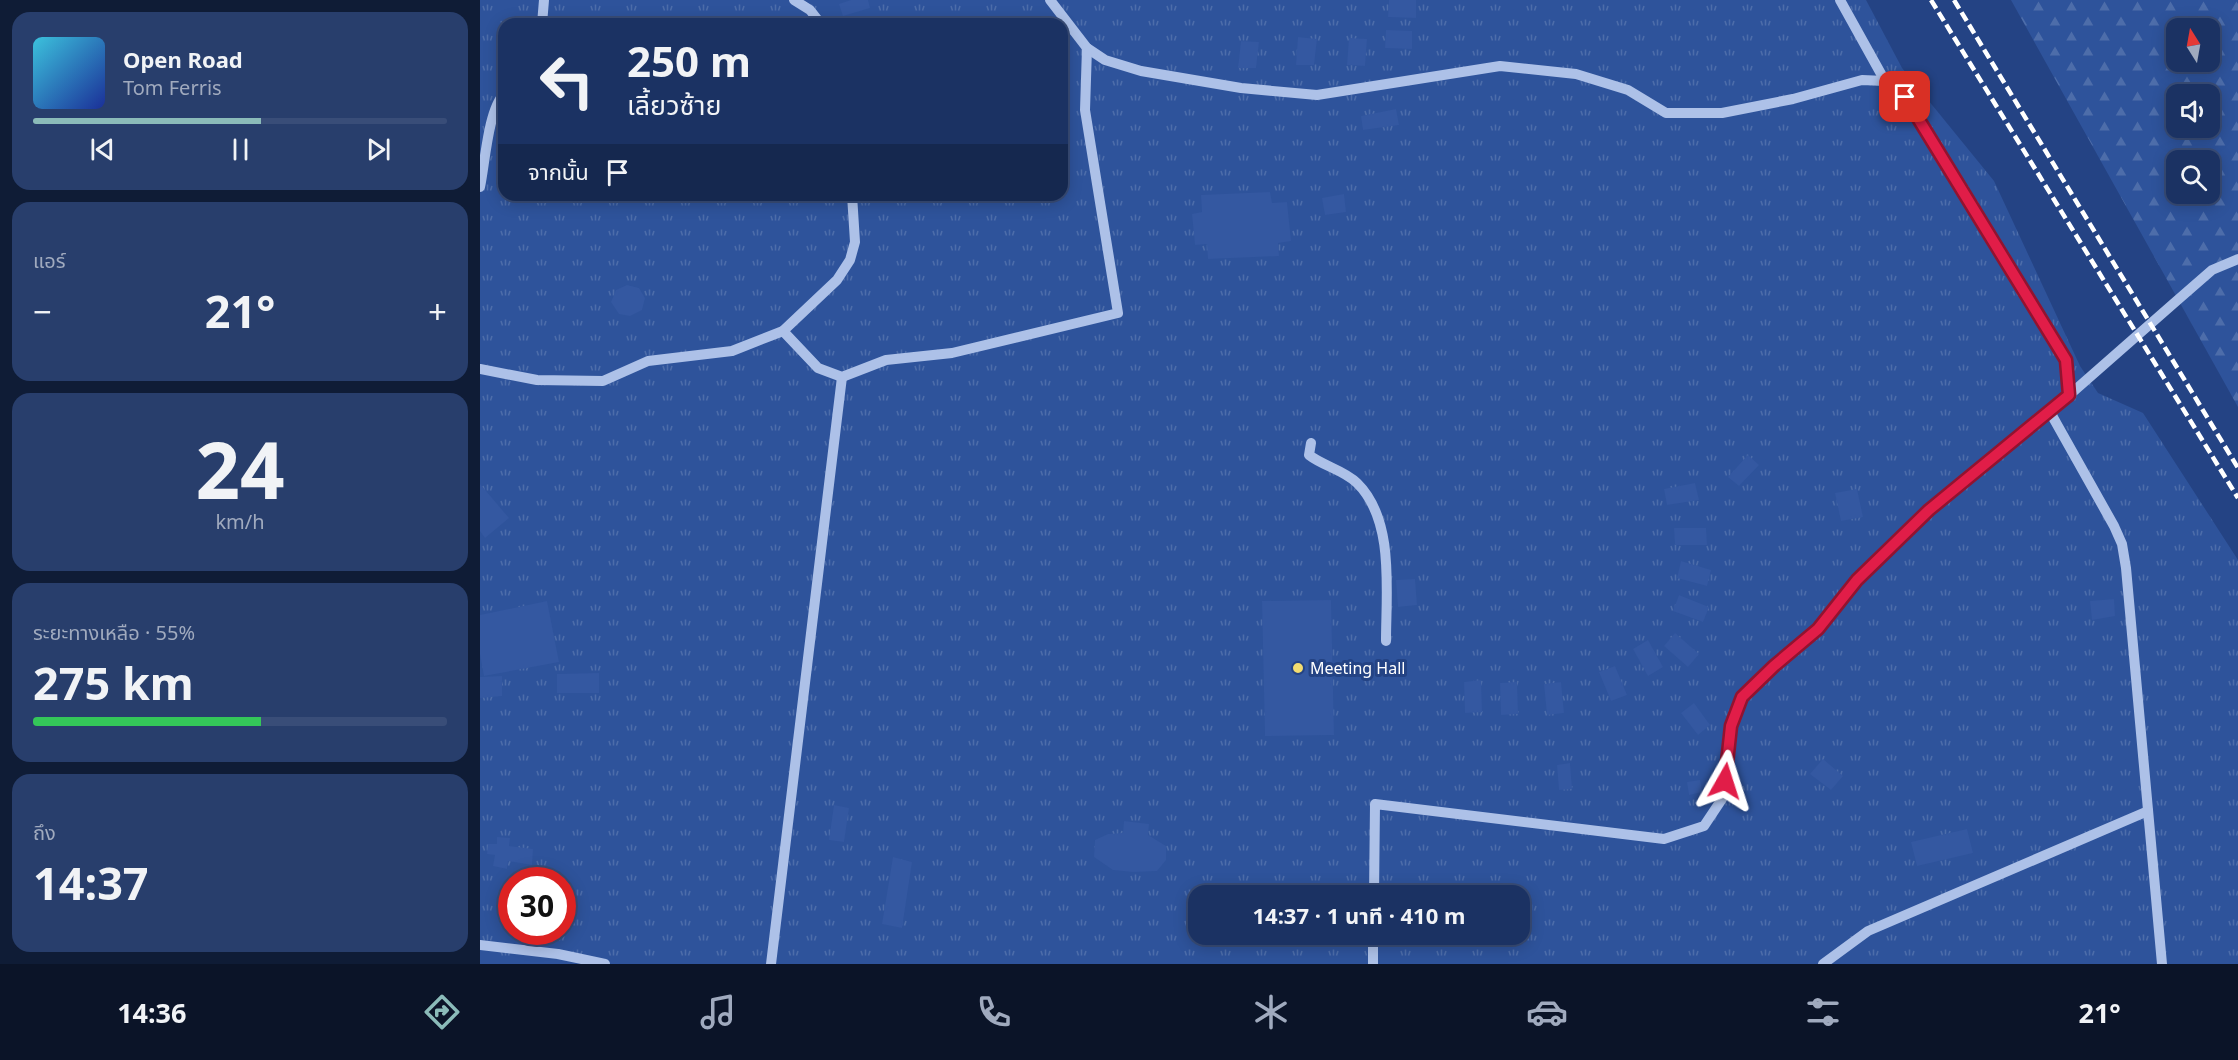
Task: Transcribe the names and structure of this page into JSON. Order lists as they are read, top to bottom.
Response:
{
  "places": ["Meeting Hall"],
  "north": "top",
  "page": {
    "turn": ["250 m", "เลี้ยวซ้าย"],
    "song": ["Open Road", "Tom Ferris"],
    "then": "จากนั้น",
    "tile": [
      "แอร์",
      ["24", "km/h"],
      ["ระยะทางเหลือ · 55%", "275 km"],
      ["ถึง", "14:37"]
    ],
    "heat": ["−", "21°", "+"],
    "limit": "30",
    "trip": "14:37 · 1 นาที · 410 m",
    "tabs": ["14:36", "21°"]
  }
}
